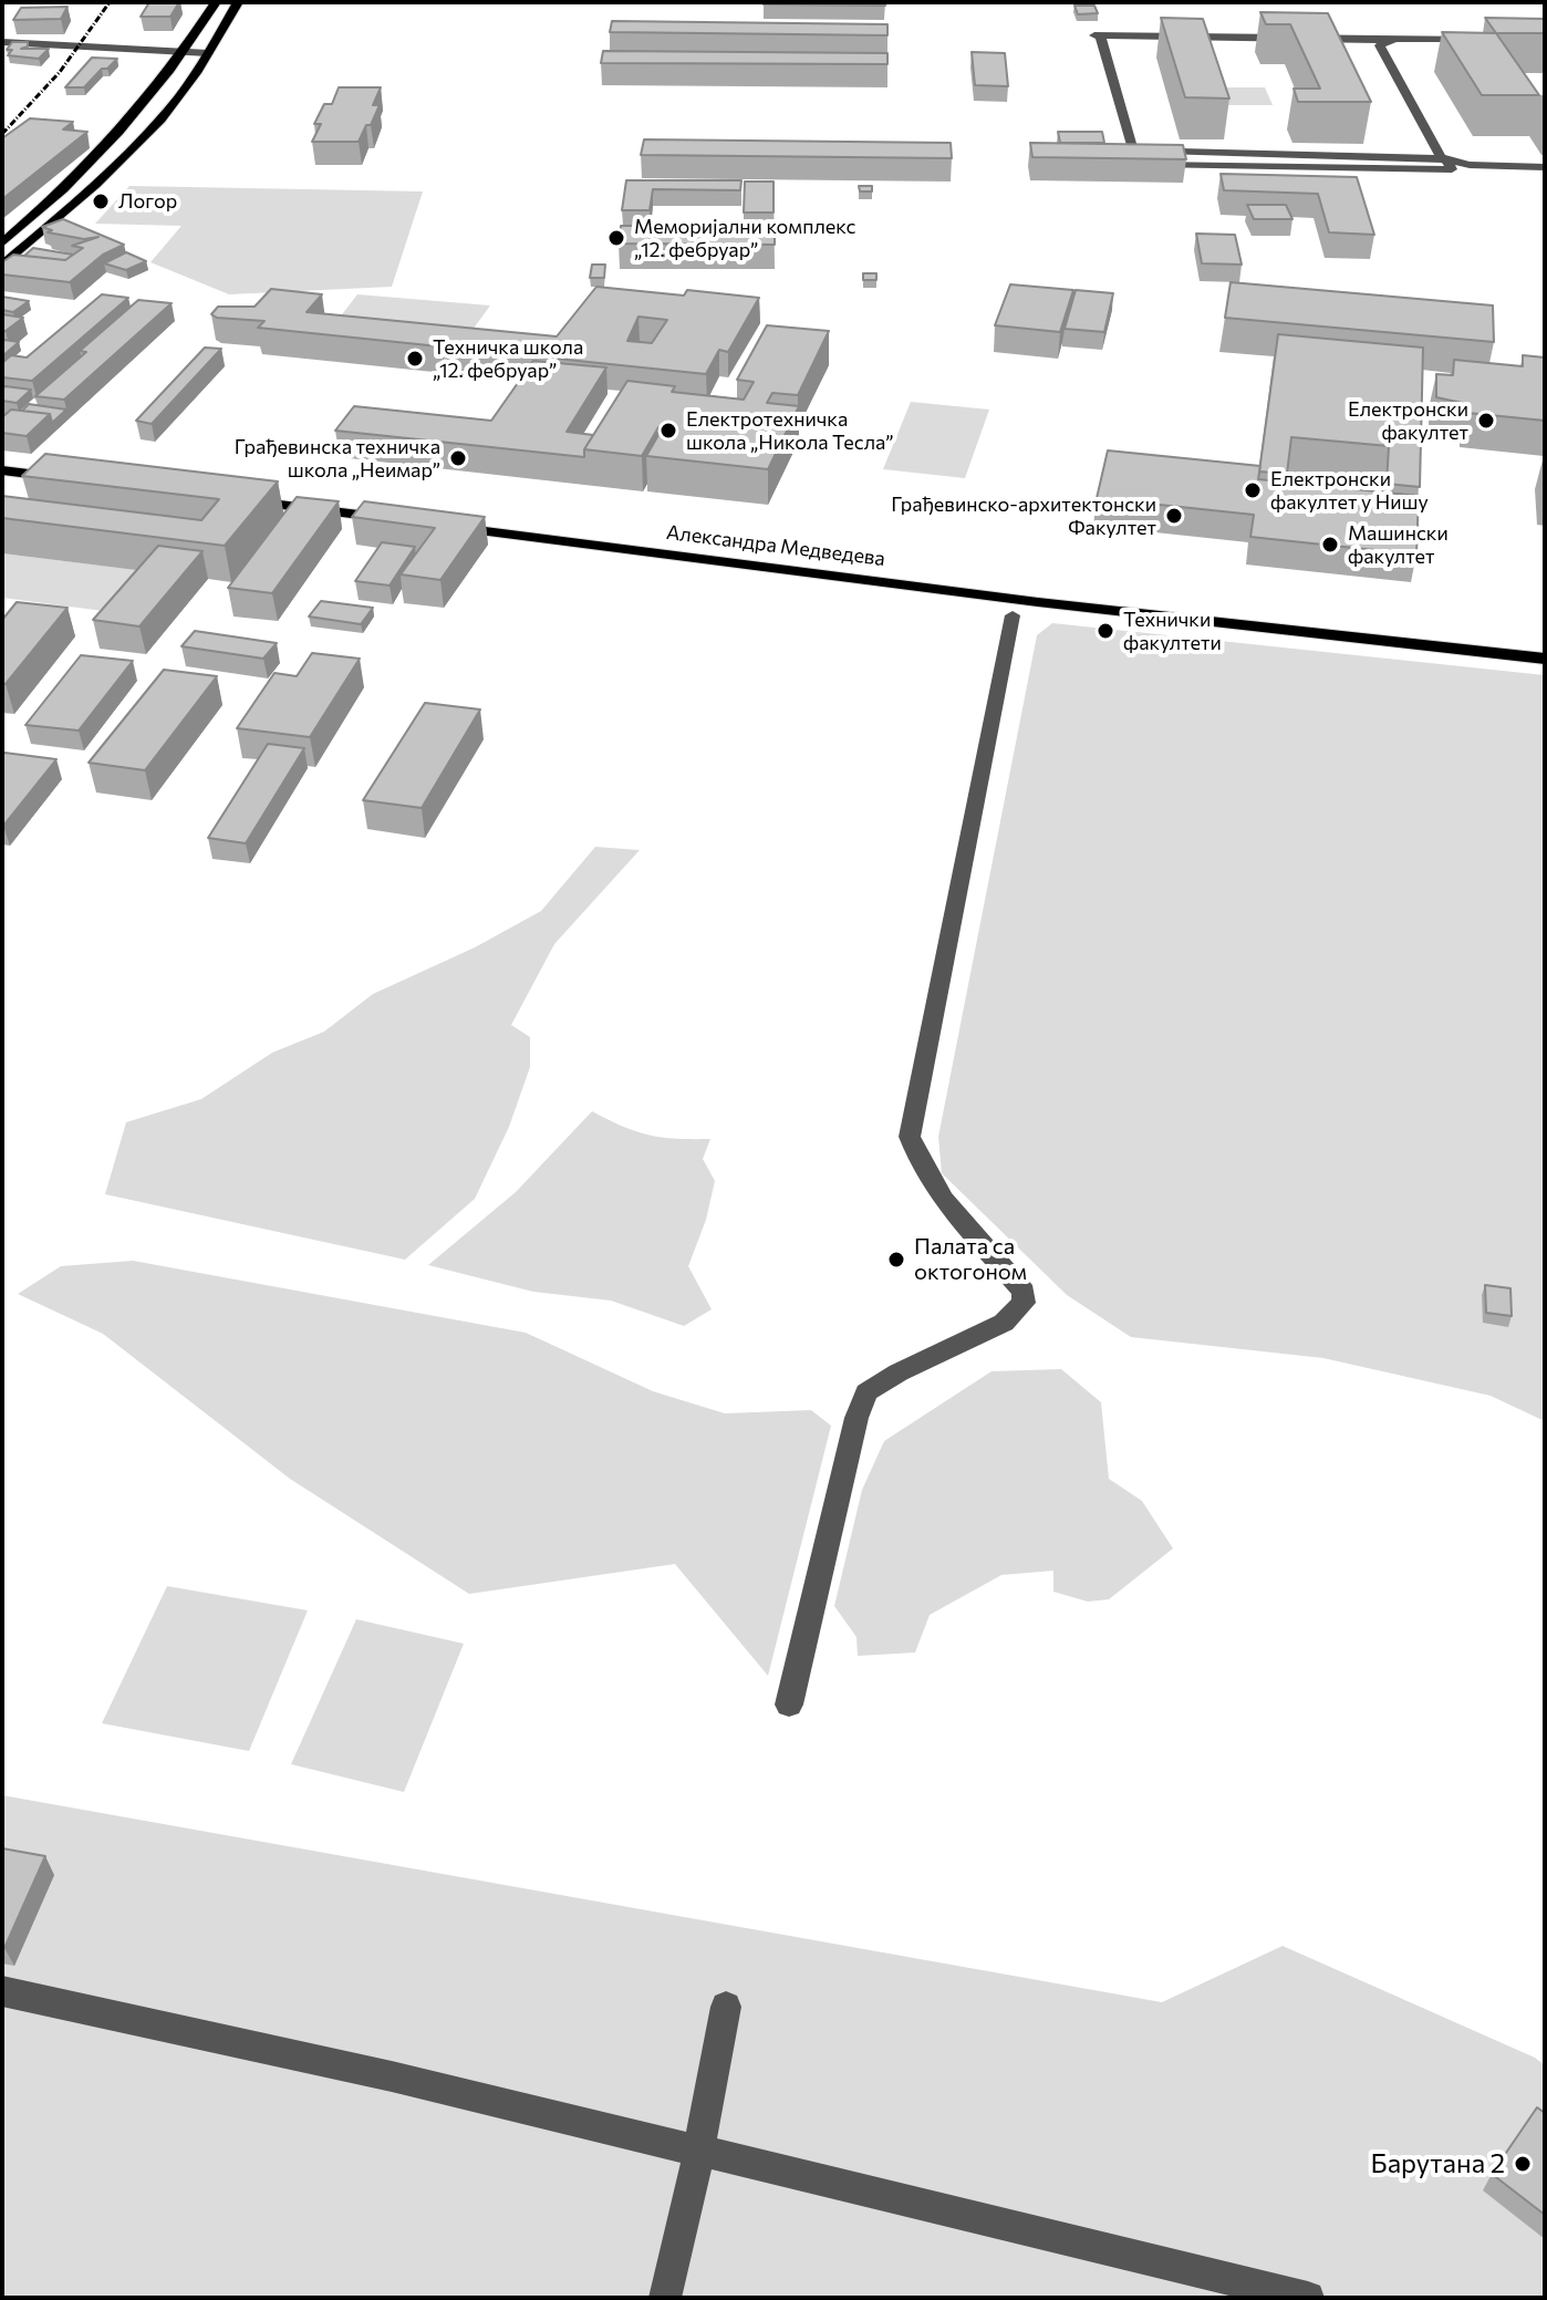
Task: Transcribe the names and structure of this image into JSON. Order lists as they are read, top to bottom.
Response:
{
  "streets": {
    "main road": ["Александра Медведева"]
  },
  "places": [
    "Логор",
    "Меморијални комплекс „12. фебруар”",
    "Техничка школа „12. фебруар”",
    "Електронски факултет",
    "Електротехничка школа „Никола Тесла”",
    "Грађевинска техничка школа „Неимар”",
    "Електронски факултет у Нишу",
    "Грађевинско-архитектонски Факултет",
    "Машински факултет",
    "Технички факултети",
    "Палата са октогоном",
    "Барутана 2"
  ]
}
